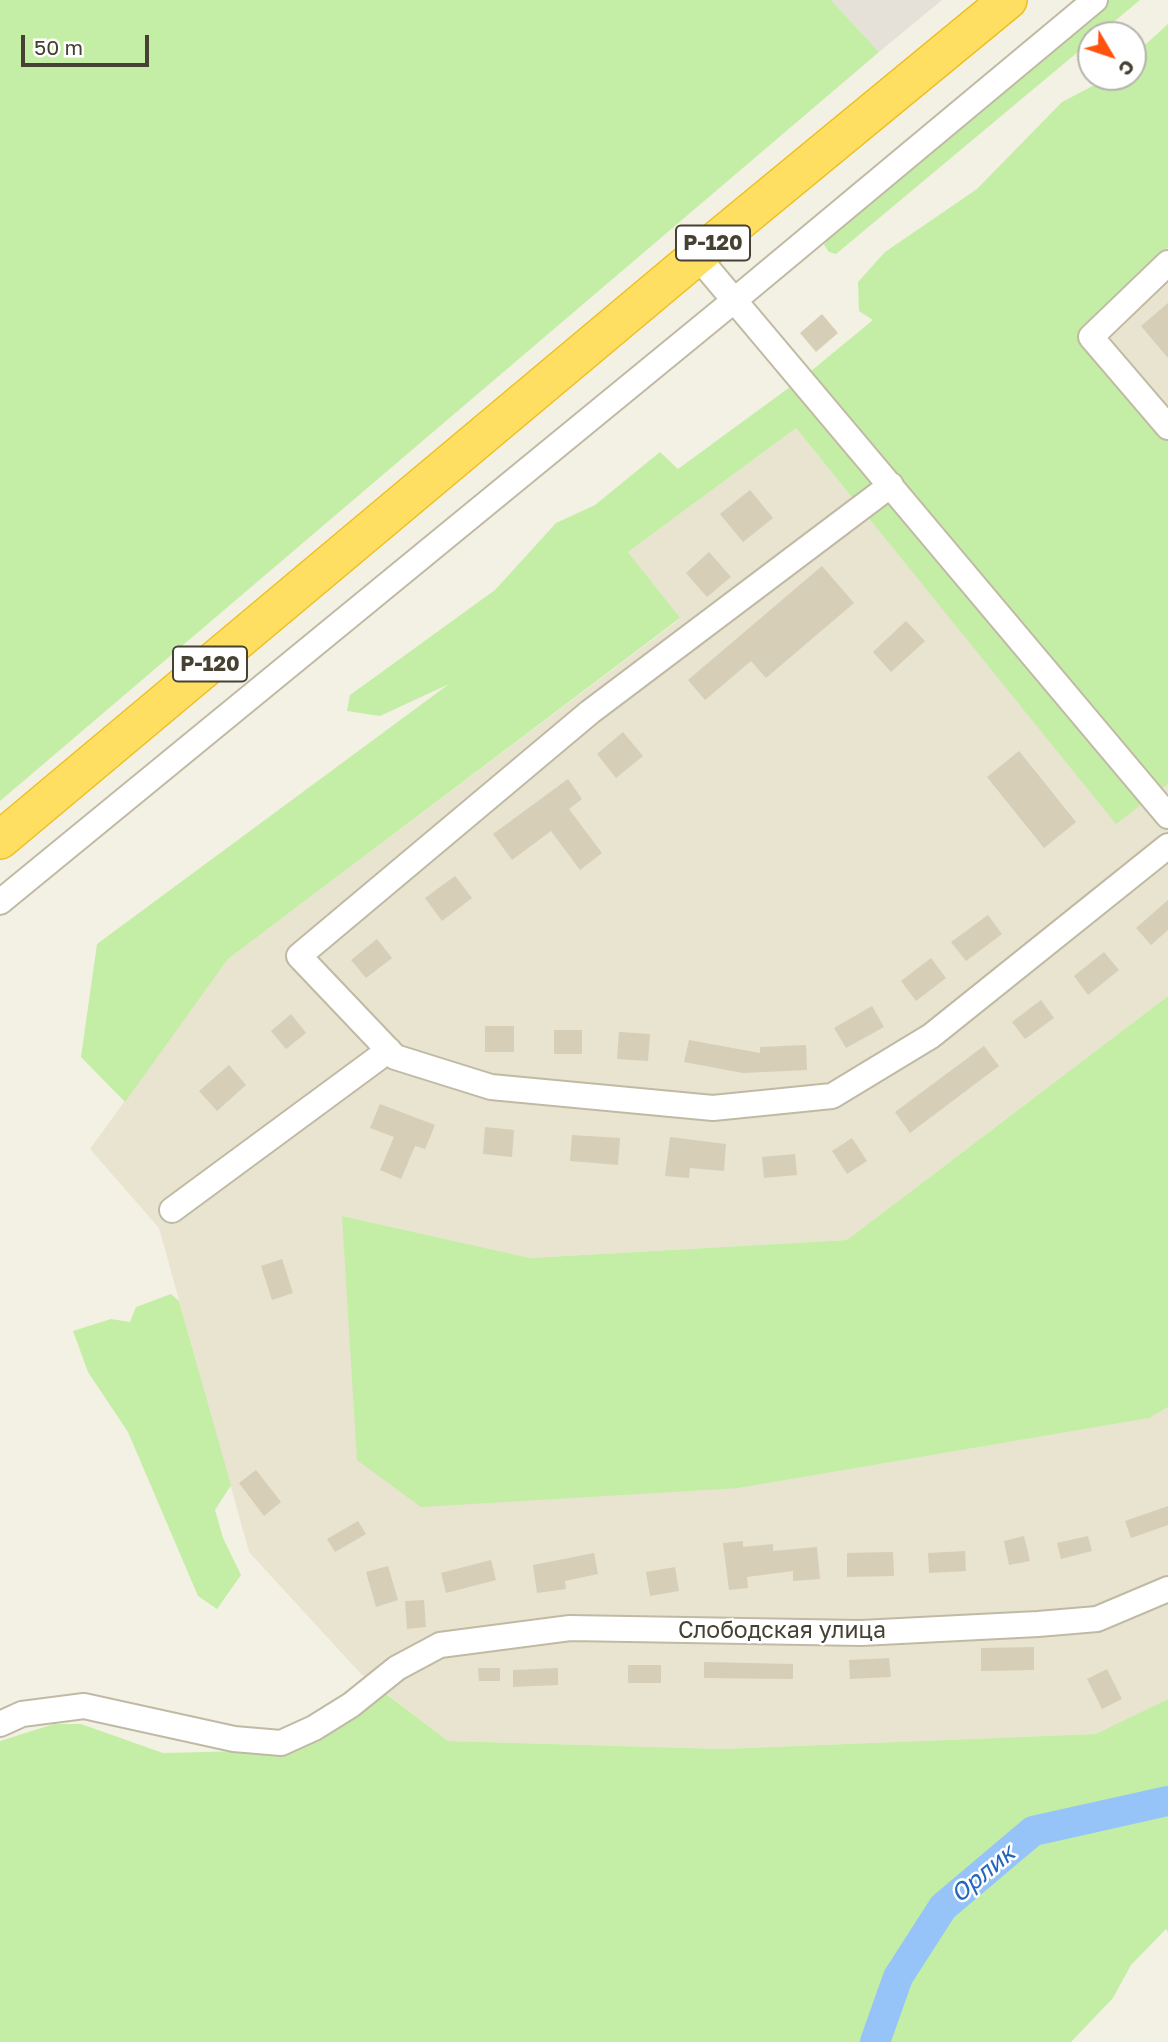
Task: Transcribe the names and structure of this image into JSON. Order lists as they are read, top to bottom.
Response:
{
  "streets": {
    "highway": ["Р-120"],
    "street": ["Слободская улица"]
  },
  "water": ["Орлик"],
  "scale_bar": "50 m",
  "north": "bottom right"
}
